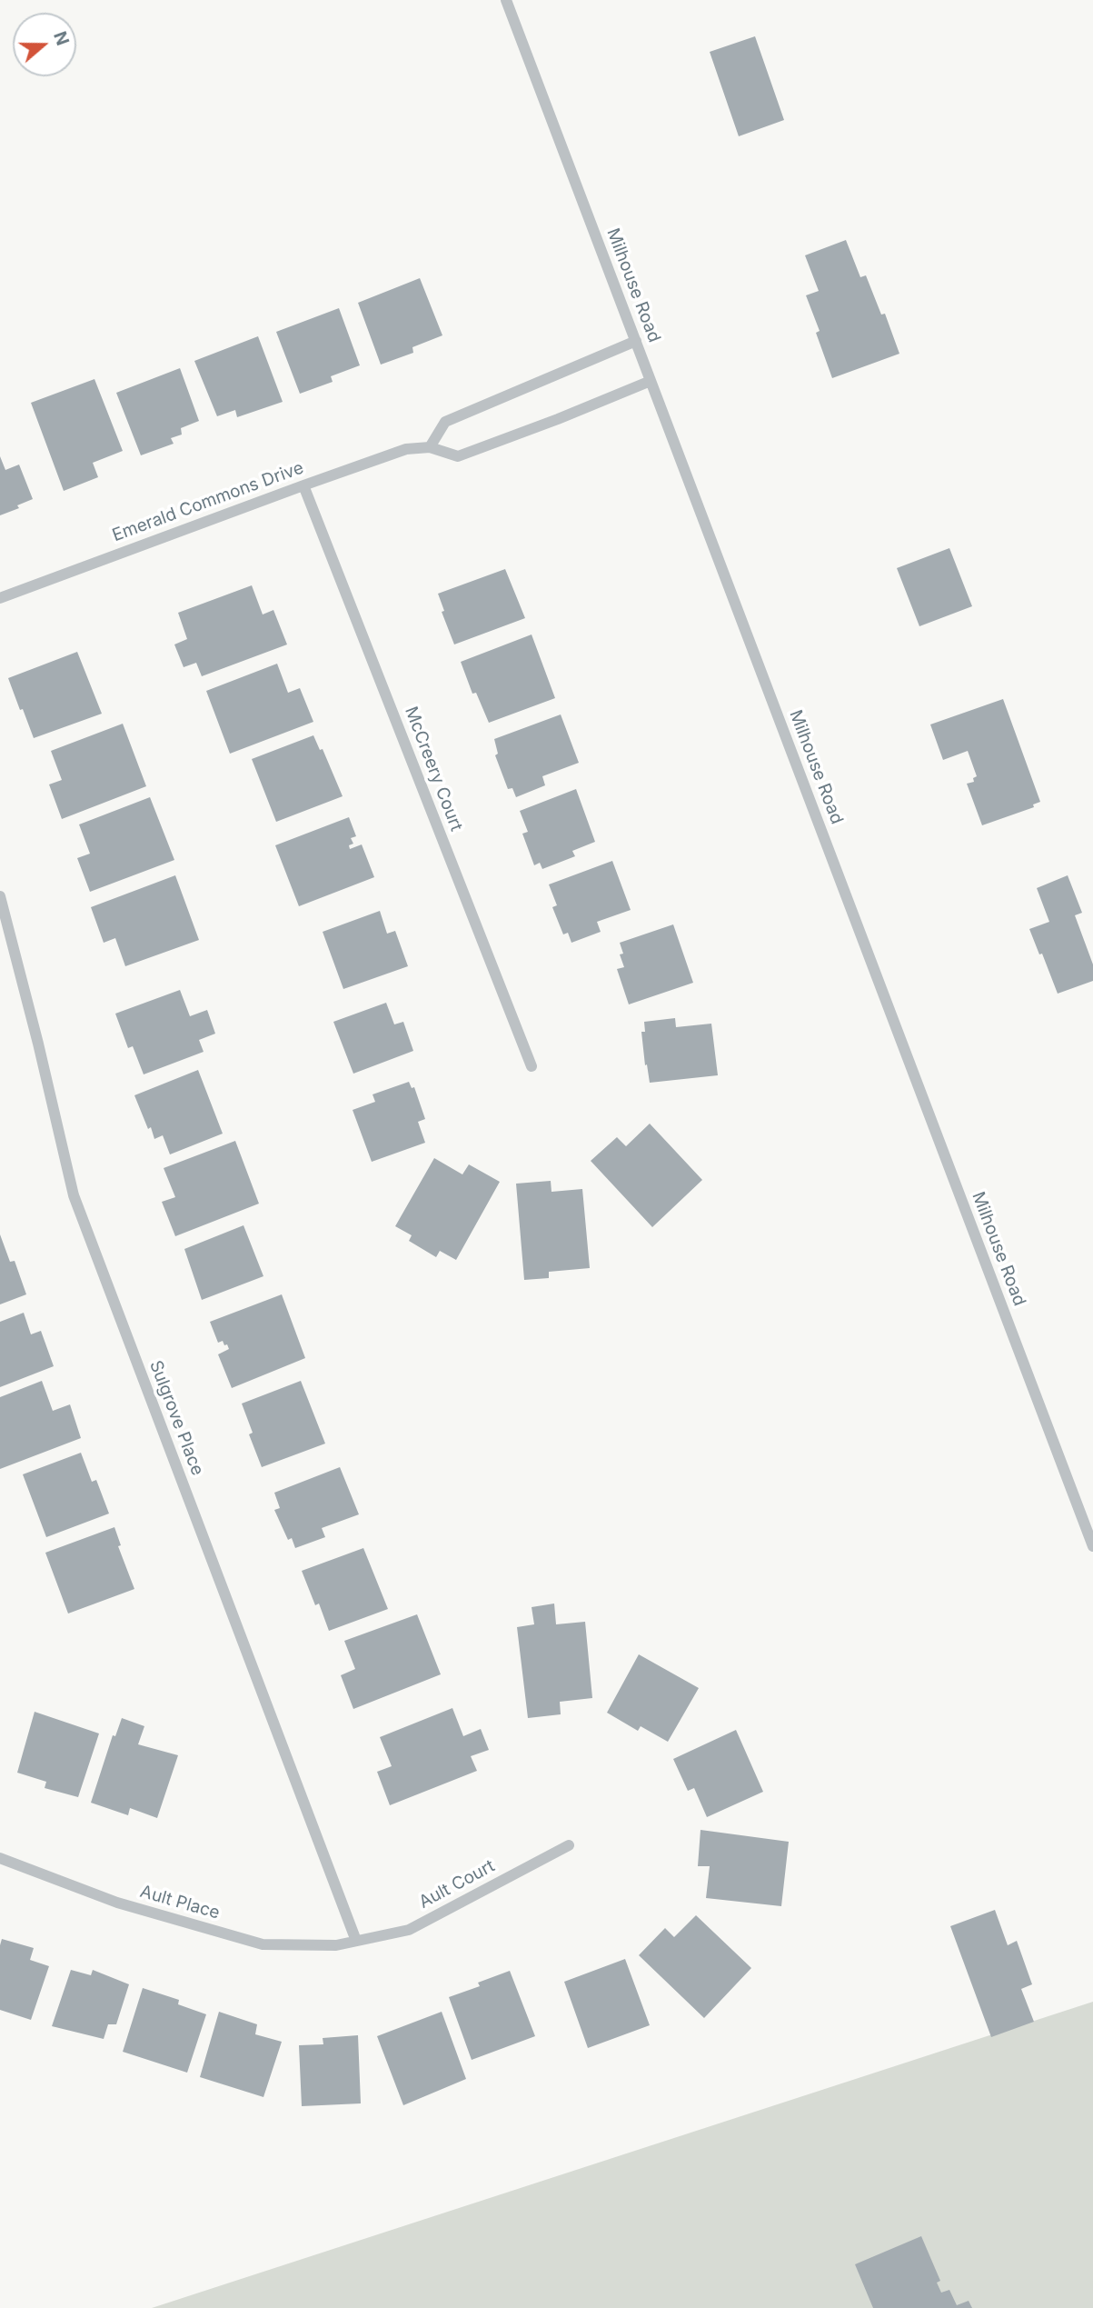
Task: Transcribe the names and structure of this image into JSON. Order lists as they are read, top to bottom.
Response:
{
  "streets": {
    "street": [
      "Milhouse Road",
      "Emerald Commons Drive",
      "McCreery Court",
      "Sulgrove Place",
      "Ault Court",
      "Ault Place"
    ]
  },
  "crossings": [
    ["Emerald Commons Drive", "McCreery Court"],
    ["Sulgrove Place", "Ault Court"],
    ["Sulgrove Place", "Ault Place"],
    ["Ault Court", "Ault Place"]
  ],
  "north": "right"
}
